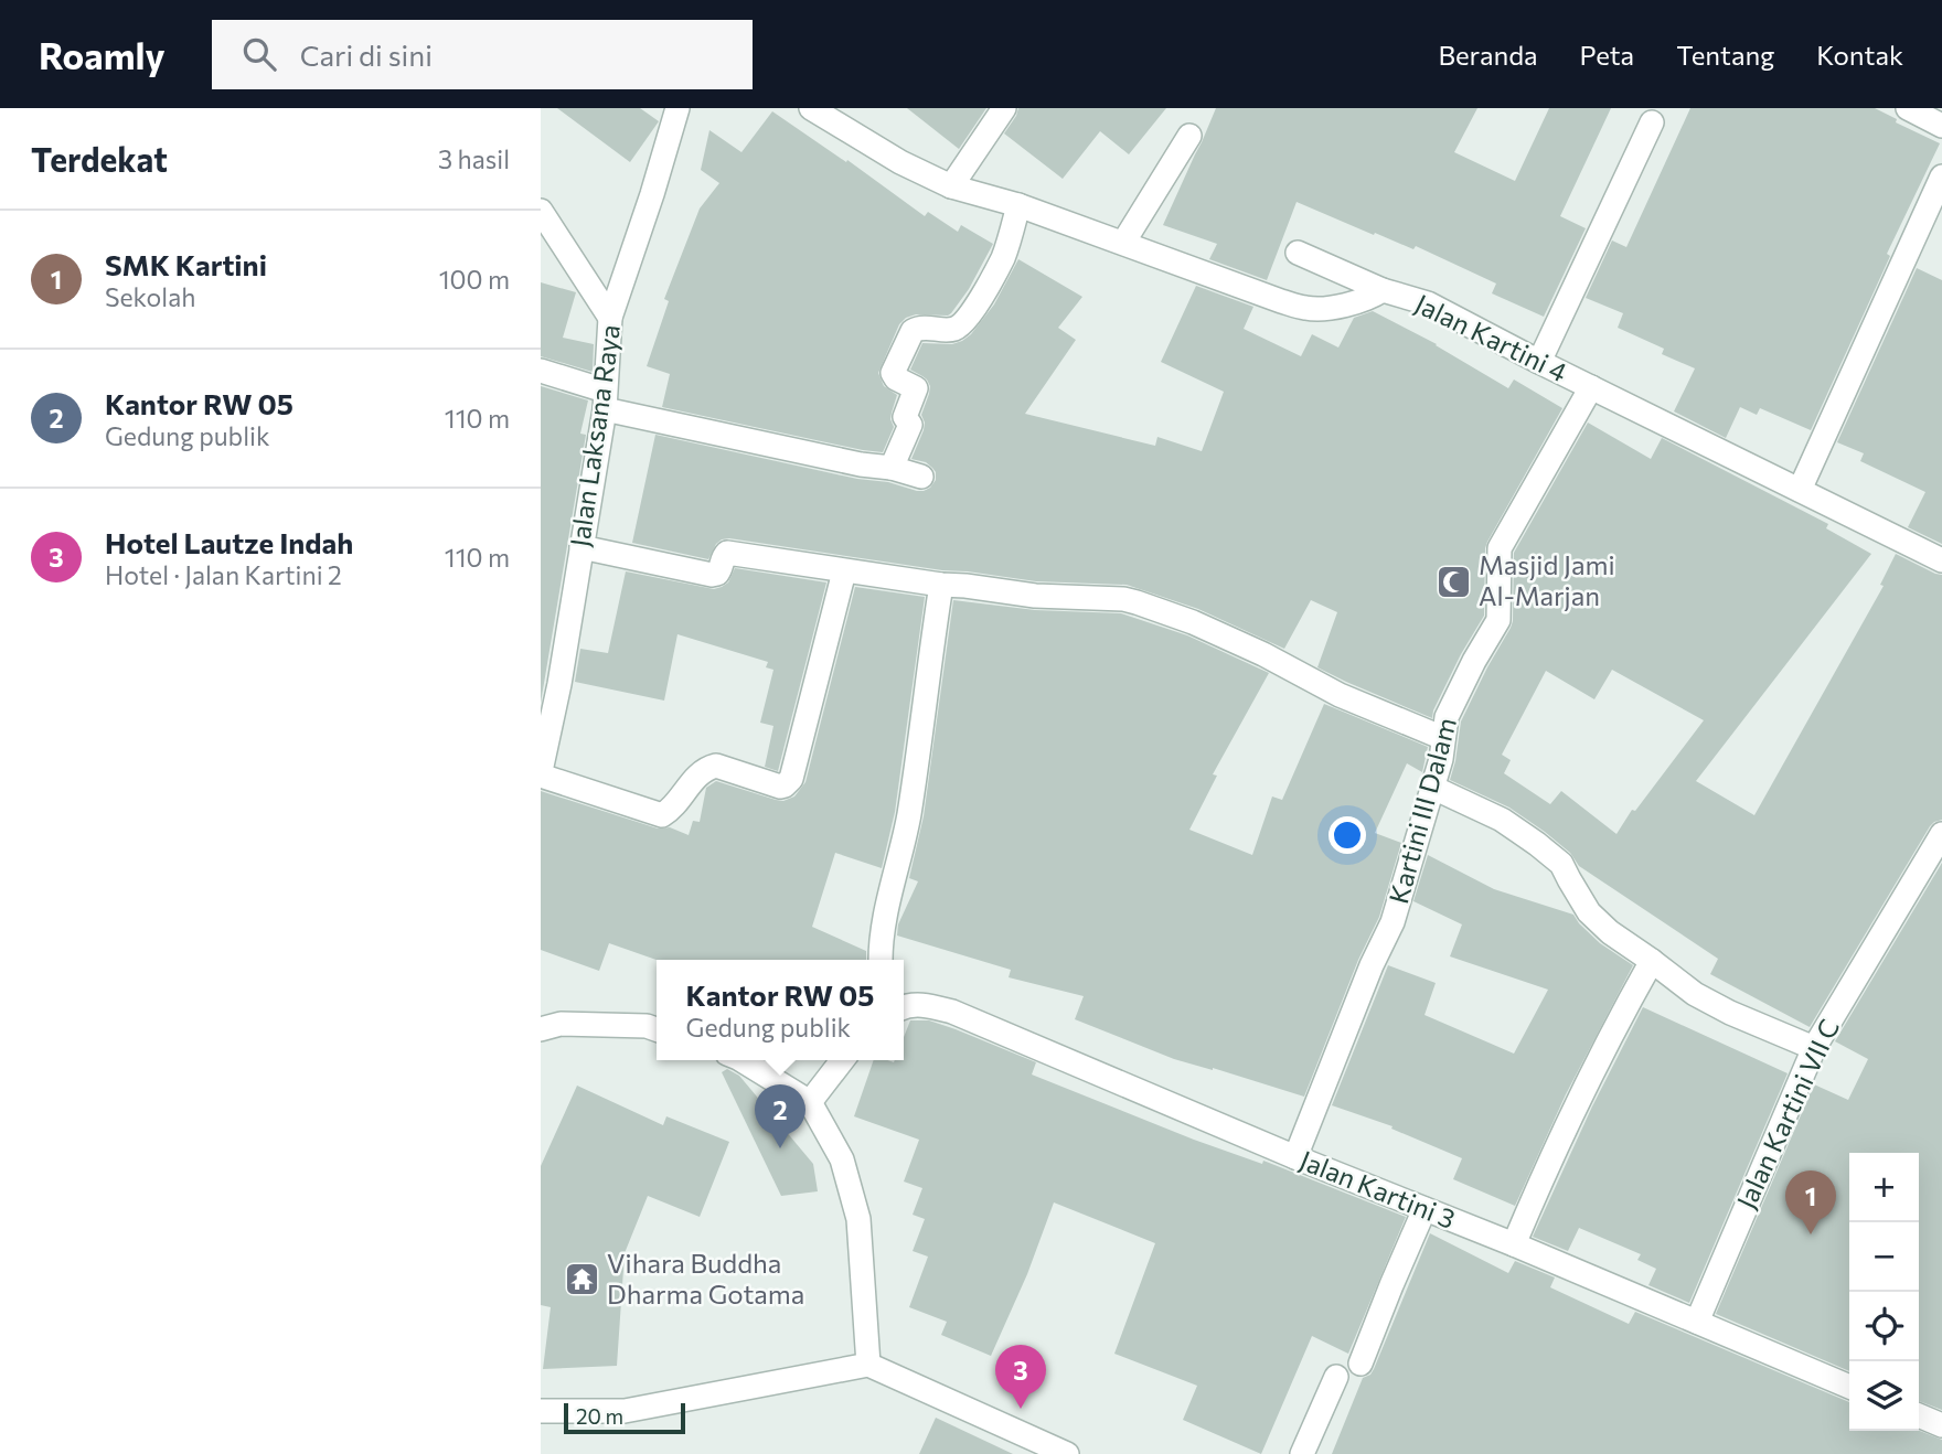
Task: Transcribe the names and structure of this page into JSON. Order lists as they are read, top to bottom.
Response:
{
  "streets": {
    "street": [
      "Jalan Kartini 4",
      "Jalan Laksana Raya",
      "Kartini III Dalam",
      "Jalan Kartini VII C",
      "Jalan Kartini 3"
    ]
  },
  "crossings": [
    ["Jalan Kartini 4", "Kartini III Dalam"],
    ["Kartini III Dalam", "Jalan Kartini 3"],
    ["Jalan Kartini VII C", "Jalan Kartini 3"]
  ],
  "places": {
    "mosque": ["Masjid Jami Al-Marjan"],
    "temple": ["Vihara Buddha Dharma Gotama"]
  },
  "scale_bar": "20 m",
  "page": {
    "header": "Roamly",
    "search": "Cari di sini",
    "nav": [
      "Beranda",
      "Peta",
      "Tentang",
      "Kontak"
    ],
    "heading": ["Terdekat", "3 hasil"],
    "list": [
      {
        "mark": "1",
        "name": "SMK Kartini",
        "note": "Sekolah",
        "value": "100 m"
      },
      {
        "mark": "2",
        "name": "Kantor RW 05",
        "note": "Gedung publik",
        "value": "110 m"
      },
      {
        "mark": "3",
        "name": "Hotel Lautze Indah",
        "note": "Hotel · Jalan Kartini 2",
        "value": "110 m"
      }
    ],
    "popup": ["Kantor RW 05", "Gedung publik"],
    "pins": ["2", "1", "3"],
    "map_buttons": ["+", "−"],
    "scale": "20 m"
  }
}
